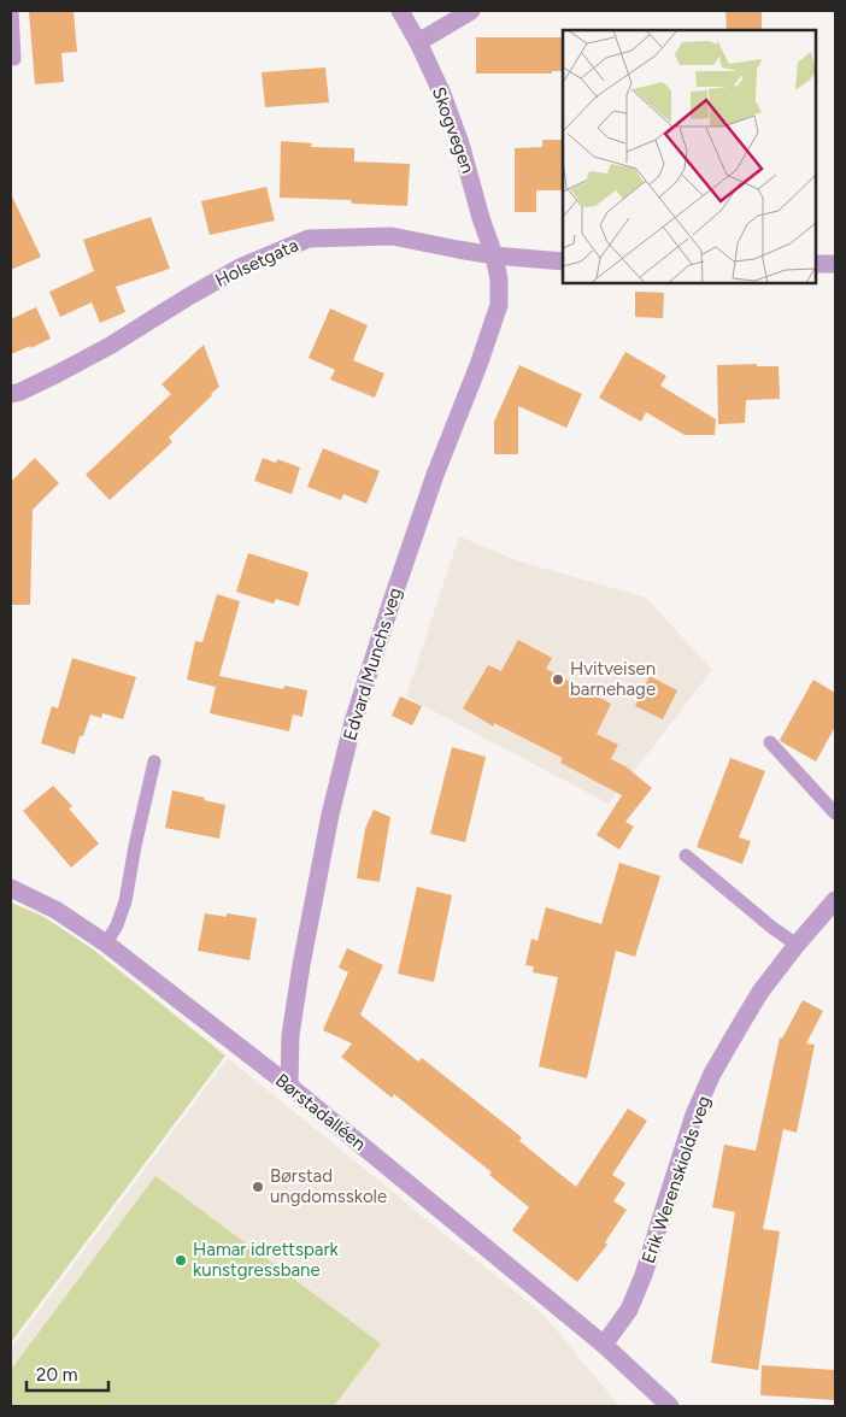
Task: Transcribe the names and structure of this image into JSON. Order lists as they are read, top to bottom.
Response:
{
  "streets": {
    "street": [
      "Skogvegen",
      "Holsetgata",
      "Edvard Munchs veg",
      "Børstadalléen",
      "Erik Werenskiolds veg"
    ]
  },
  "crossings": [
    ["Skogvegen", "Holsetgata"],
    ["Skogvegen", "Edvard Munchs veg"],
    ["Holsetgata", "Edvard Munchs veg"],
    ["Edvard Munchs veg", "Børstadalléen"],
    ["Børstadalléen", "Erik Werenskiolds veg"]
  ],
  "places": ["Hvitveisen barnehage", "Børstad ungdomsskole", "Hamar idrettspark kunstgressbane"],
  "scale_bar": "20 m"
}
